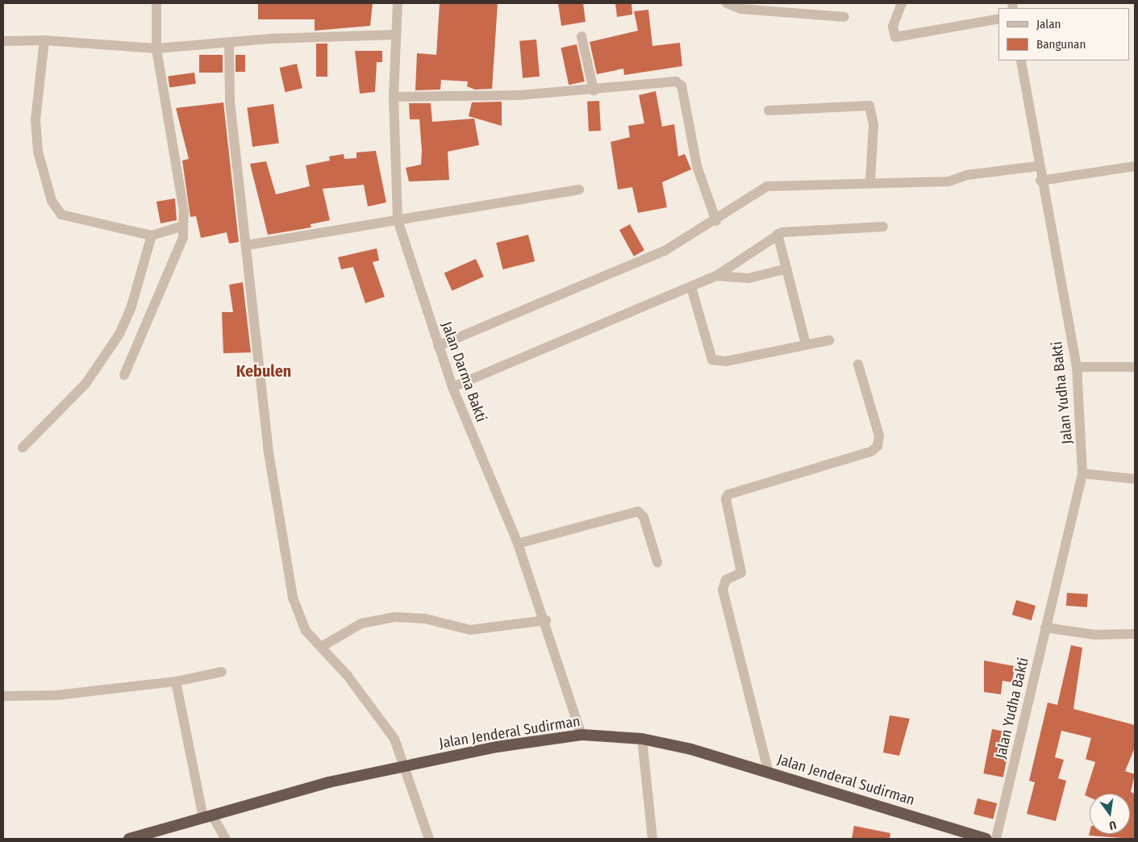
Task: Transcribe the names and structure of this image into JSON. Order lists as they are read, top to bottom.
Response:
{
  "streets": {
    "highway": ["Jalan Jenderal Sudirman"],
    "street": ["Jalan Darma Bakti", "Jalan Yudha Bakti"]
  },
  "crossings": [
    ["Jalan Darma Bakti", "Jalan Jenderal Sudirman"]
  ],
  "districts": ["Kebulen"],
  "legend": ["Jalan", "Bangunan"],
  "north": "bottom"
}
